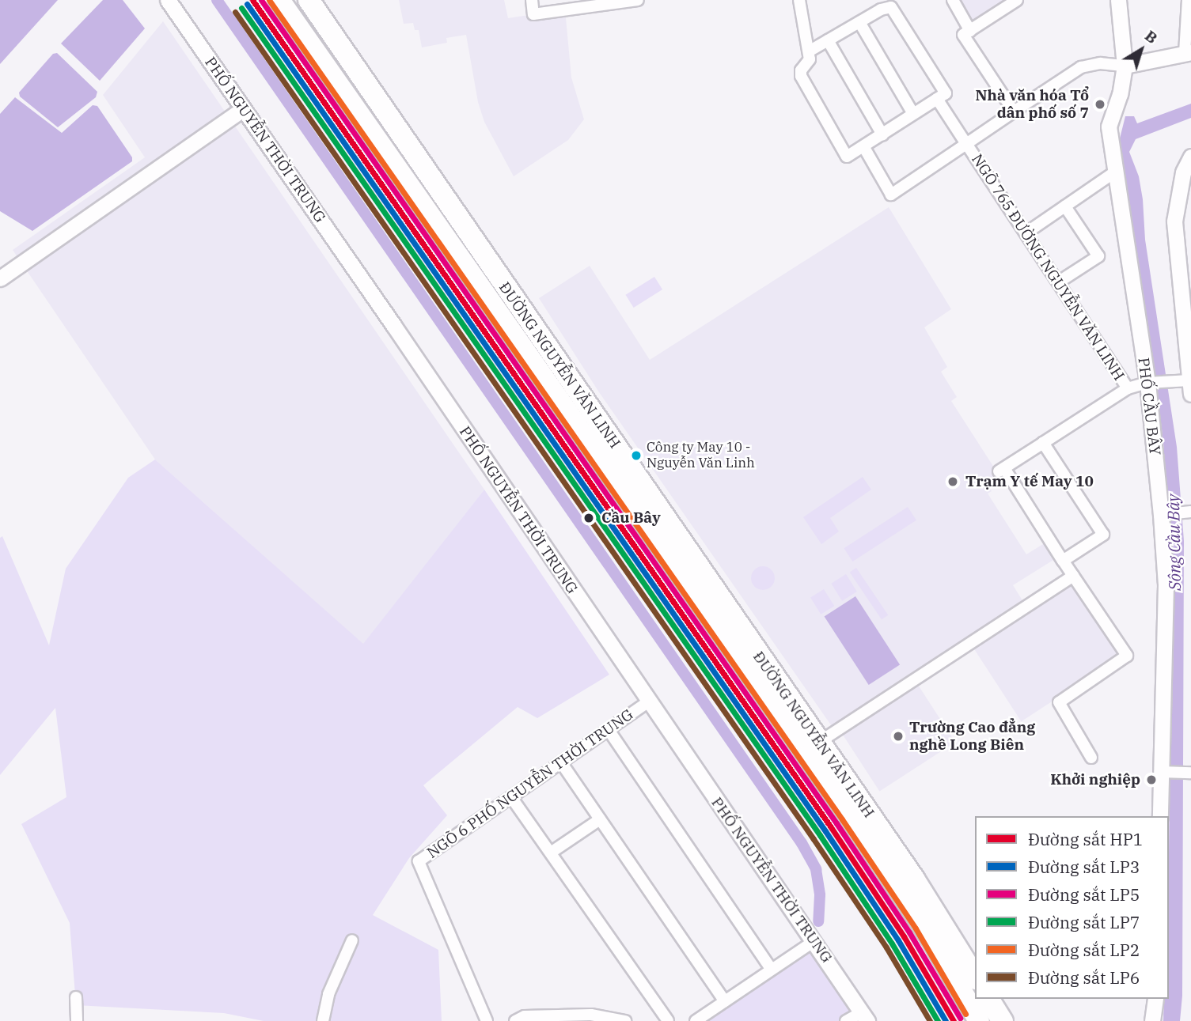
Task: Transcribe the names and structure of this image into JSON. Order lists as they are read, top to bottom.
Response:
{
  "streets": {
    "highway": ["ĐƯỜNG NGUYỄN VĂN LINH"],
    "street": [
      "PHỐ NGUYỄN THỜI TRUNG",
      "NGÕ 765 ĐƯỜNG NGUYỄN VĂN LINH",
      "PHỐ CẦU BÂY",
      "NGÕ 6 PHỐ NGUYỄN THỜI TRUNG"
    ]
  },
  "crossings": [
    ["PHỐ NGUYỄN THỜI TRUNG", "NGÕ 6 PHỐ NGUYỄN THỜI TRUNG"],
    ["NGÕ 765 ĐƯỜNG NGUYỄN VĂN LINH", "PHỐ CẦU BÂY"]
  ],
  "water": ["Sông Cầu Bây"],
  "places": [
    "Nhà văn hóa Tổ dân phố số 7",
    "Công ty May 10 - Nguyễn Văn Linh",
    "Trạm Y tế May 10",
    "Cầu Bây",
    "Trường Cao đẳng nghề Long Biên",
    "Khởi nghiệp"
  ],
  "lines": [
    "rail line HP1",
    "rail line LP5",
    "rail line LP2",
    "rail line LP3",
    "rail line LP7",
    "rail line LP6"
  ],
  "legend": [
    "Đường sắt HP1",
    "Đường sắt LP3",
    "Đường sắt LP5",
    "Đường sắt LP7",
    "Đường sắt LP2",
    "Đường sắt LP6"
  ],
  "north": "top right"
}
